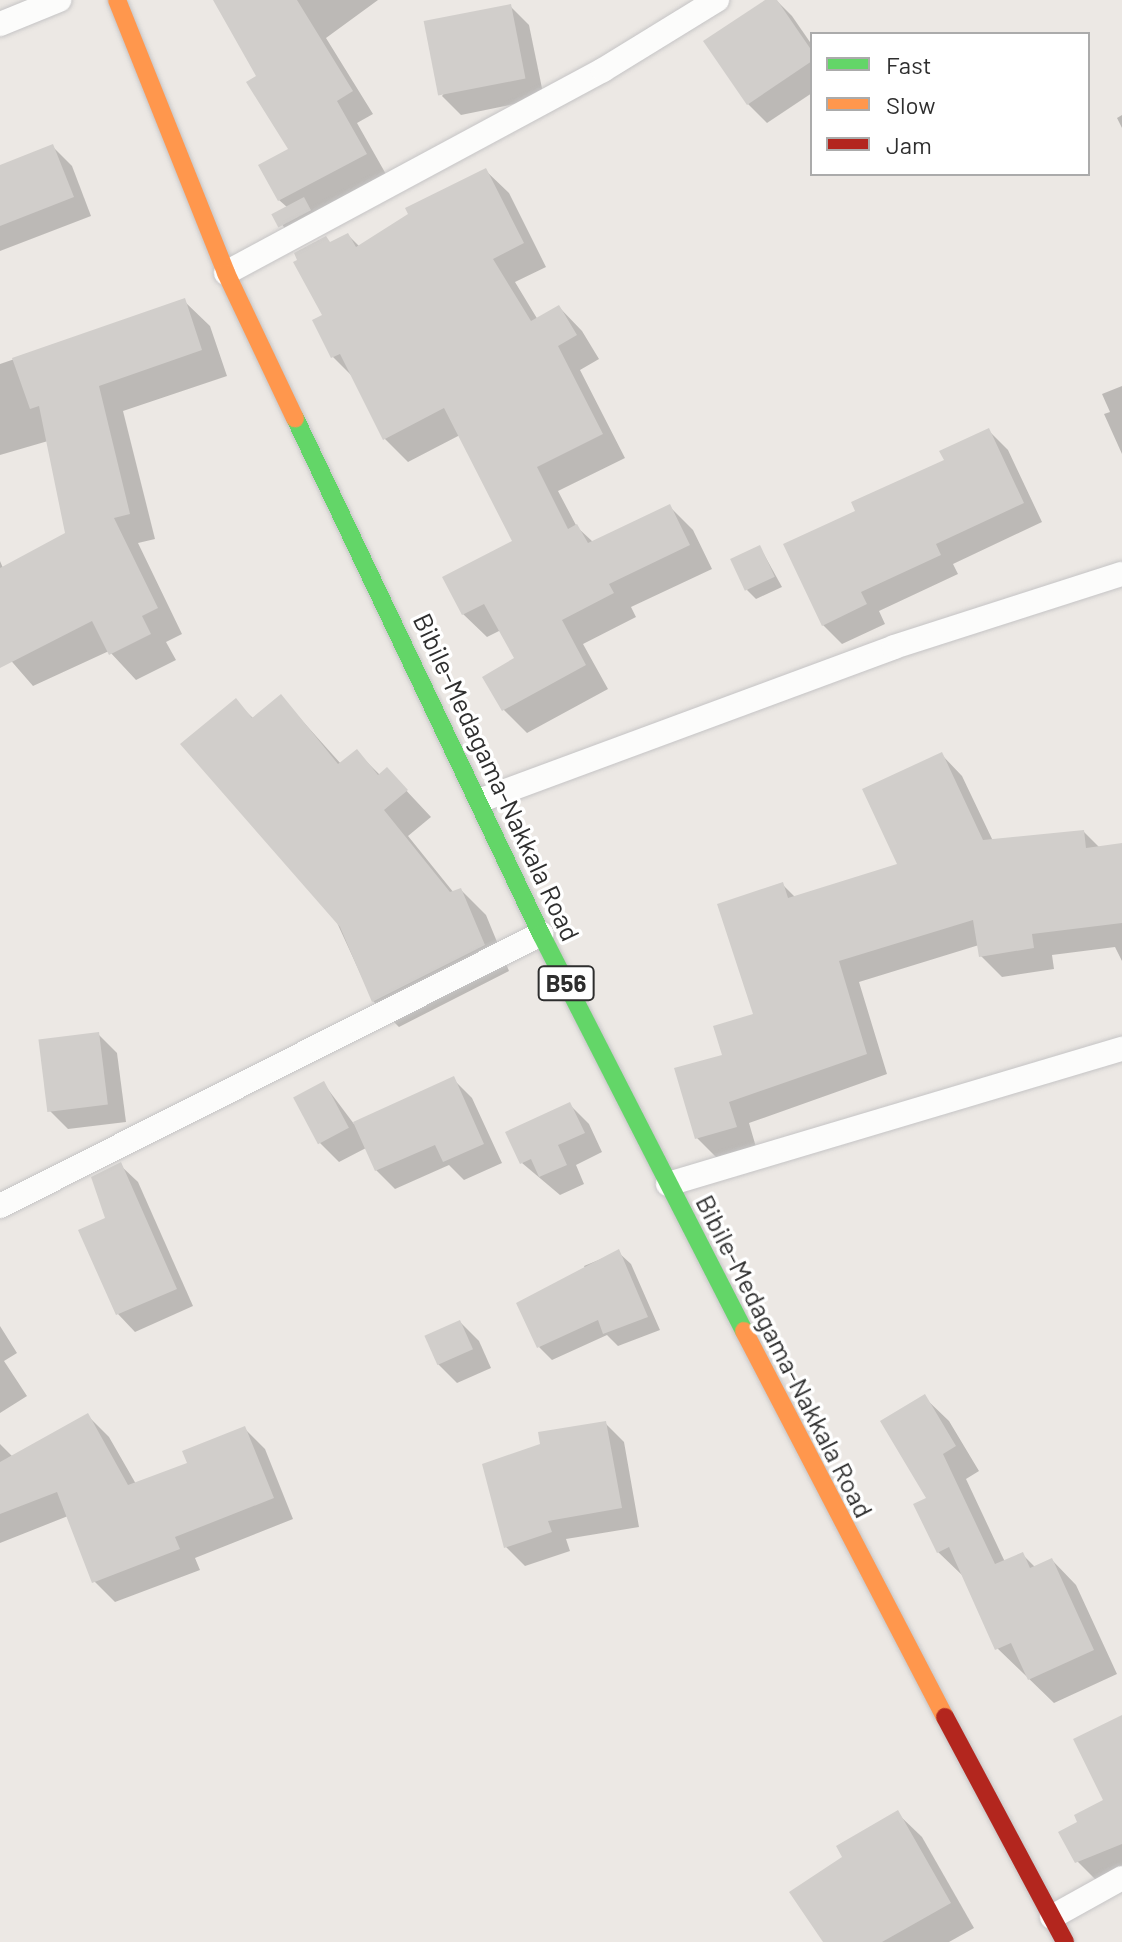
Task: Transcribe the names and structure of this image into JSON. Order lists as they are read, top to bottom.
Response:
{
  "streets": {
    "main road": ["Bibile-Medagama-Nakkala Road", "B56"]
  },
  "legend": ["Fast", "Slow", "Jam"]
}
